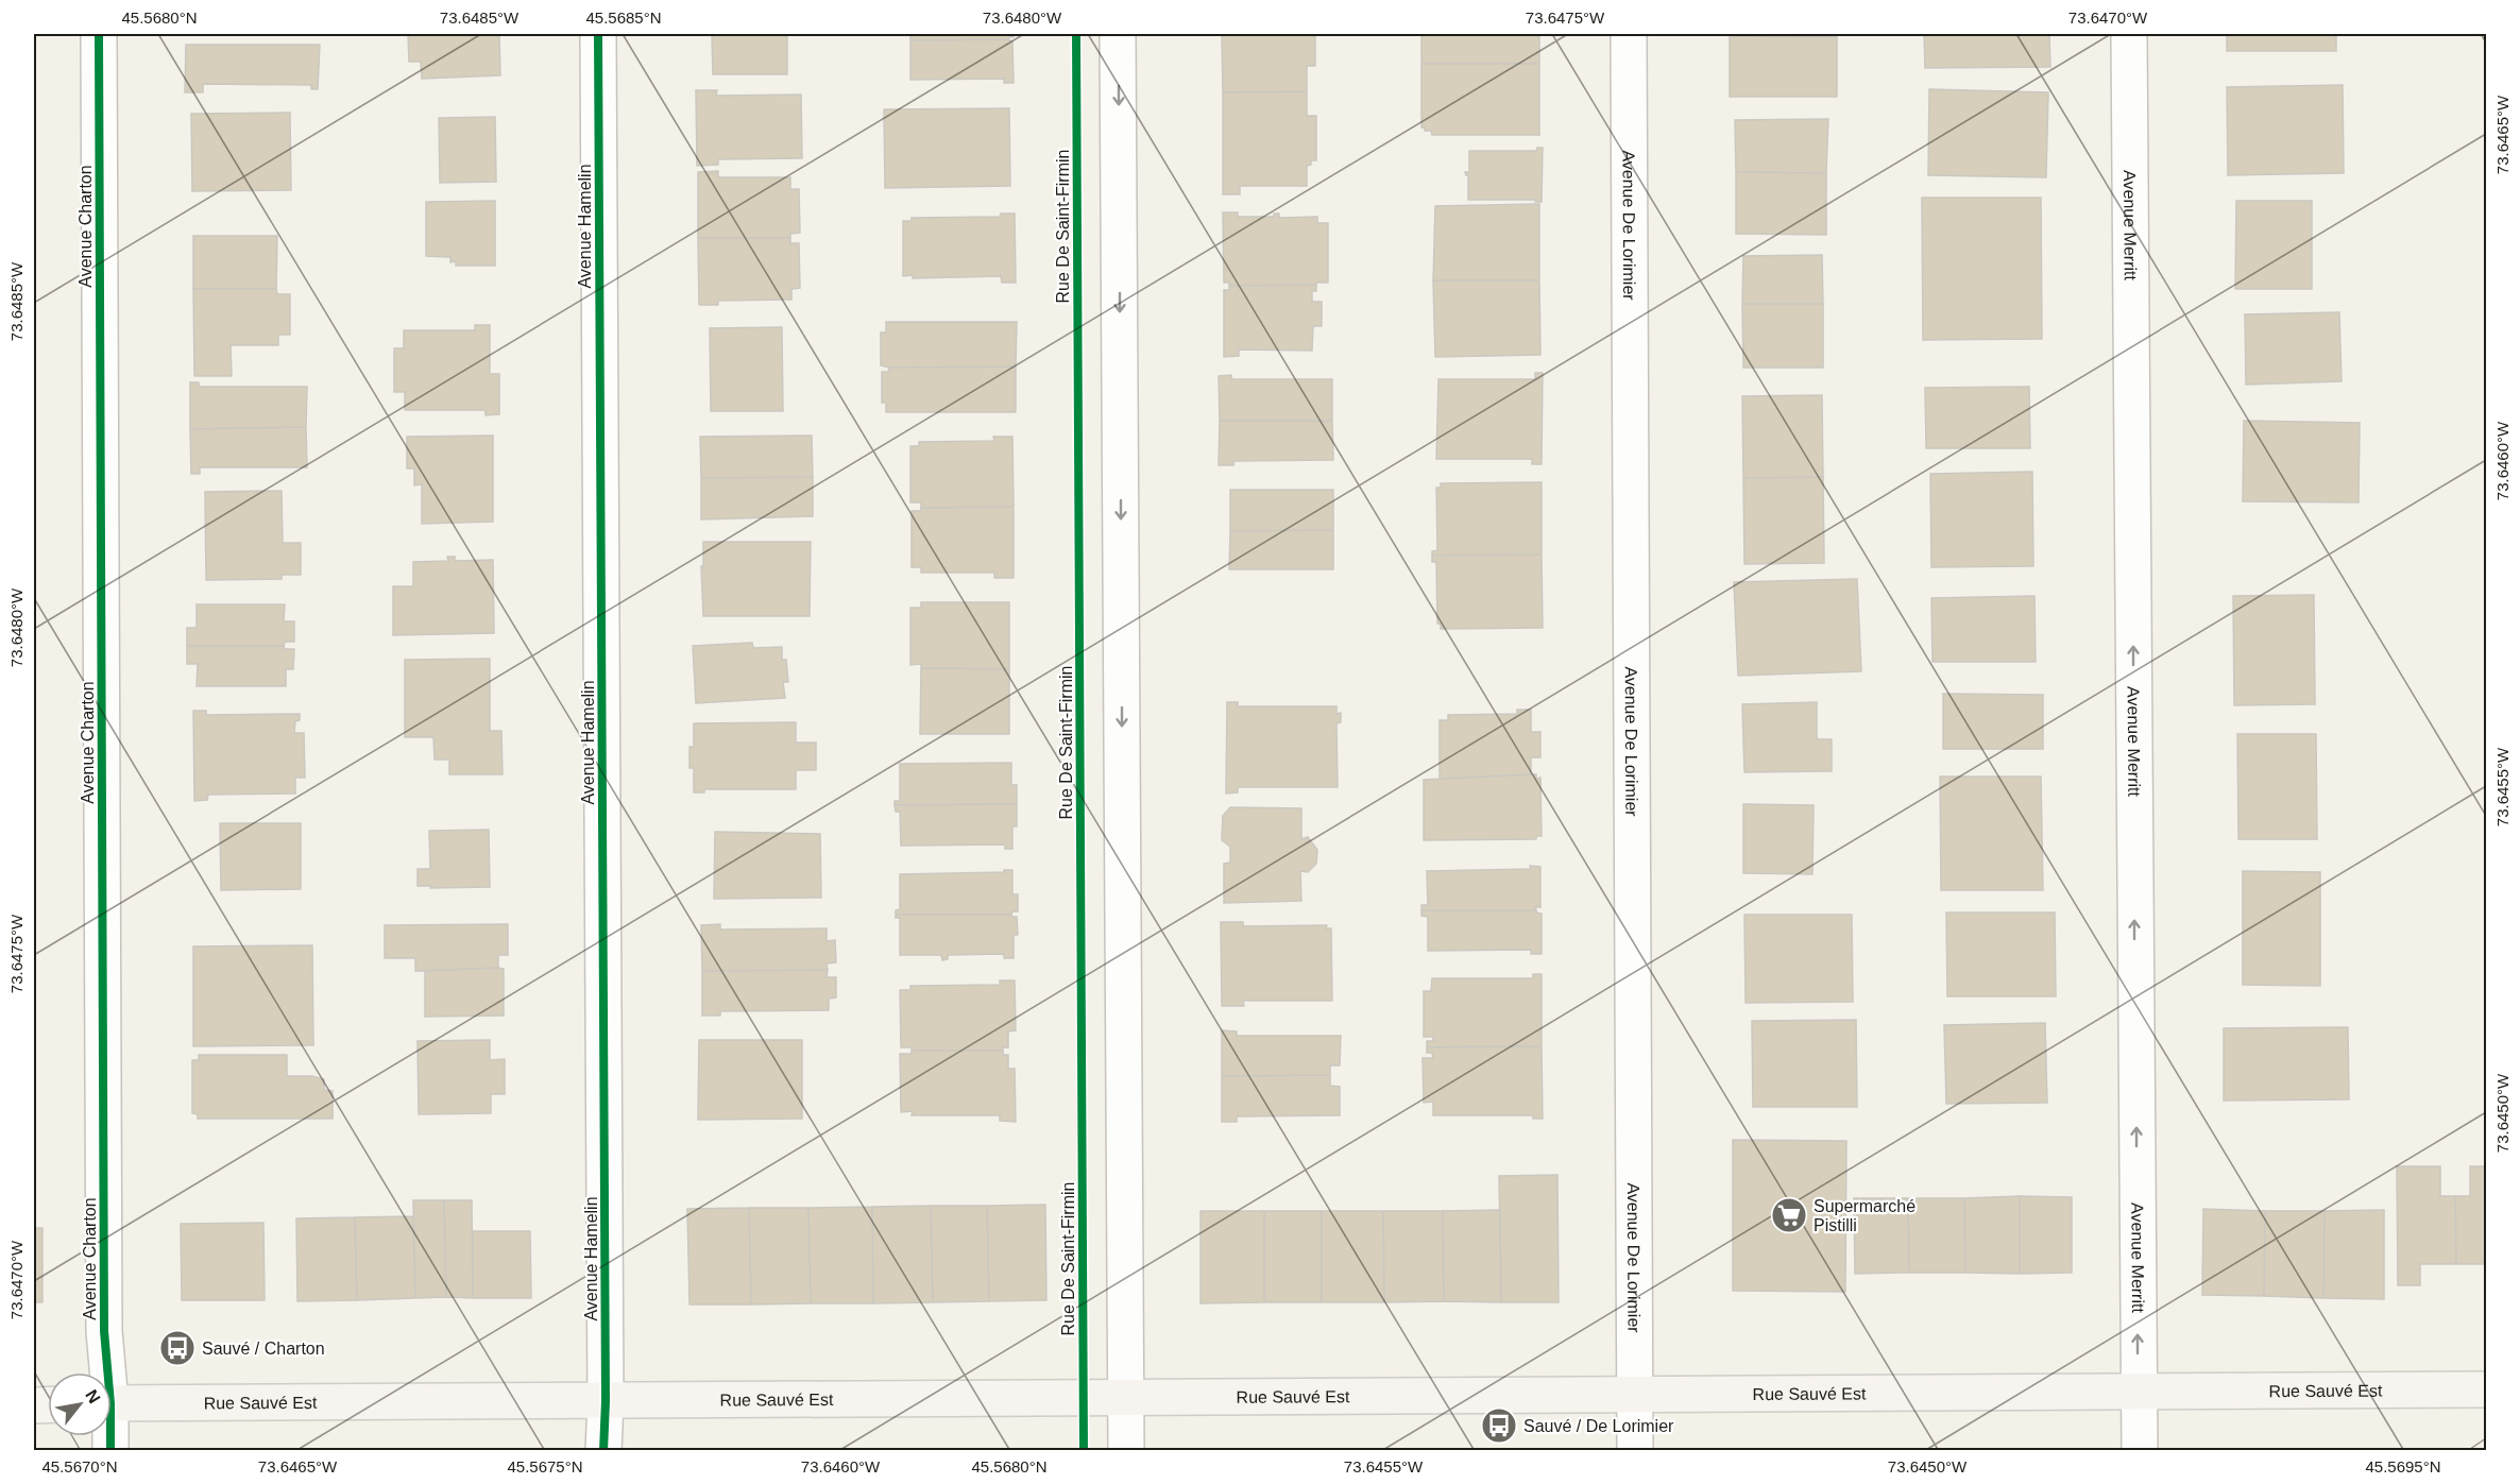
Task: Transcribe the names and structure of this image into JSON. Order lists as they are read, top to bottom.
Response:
{
  "streets": {
    "main road": ["Rue Sauvé Est"],
    "street": [
      "Avenue Charton",
      "Avenue Hamelin",
      "Avenue De Lorimier",
      "Avenue Merritt"
    ],
    "cycle path": ["Rue De Saint-Firmin"]
  },
  "crossings": [
    ["Avenue Hamelin", "Rue Sauvé Est"],
    ["Avenue De Lorimier", "Rue Sauvé Est"],
    ["Avenue Merritt", "Rue Sauvé Est"]
  ],
  "one_way": ["Avenue Merritt"],
  "places": {
    "supermarket": ["Supermarché Pistilli"],
    "bus stop": ["Sauvé / Charton", "Sauvé / De Lorimier"]
  },
  "north": "top right",
  "coordinates": [
    "45.5680°N",
    "73.6485°W",
    "45.5685°N",
    "73.6480°W",
    "73.6475°W",
    "73.6470°W",
    "73.6465°W",
    "73.6460°W",
    "73.6455°W",
    "73.6450°W",
    "45.5670°N",
    "45.5675°N",
    "45.5695°N"
  ]
}
